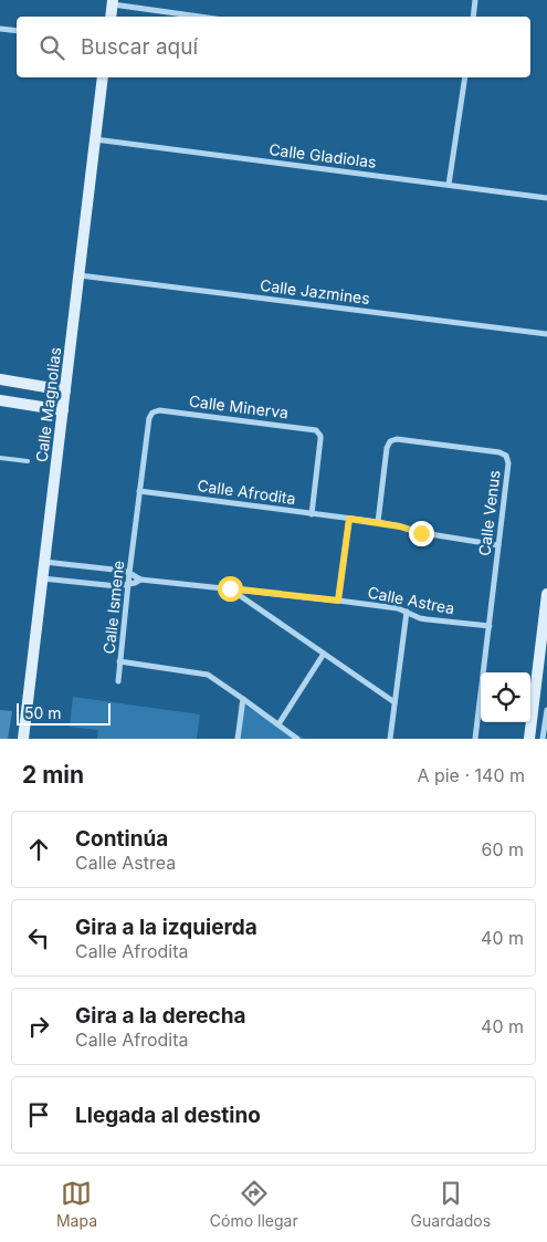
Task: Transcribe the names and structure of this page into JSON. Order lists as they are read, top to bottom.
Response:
{
  "streets": {
    "main road": ["Calle Magnolias"],
    "street": [
      "Calle Gladiolas",
      "Calle Jazmines",
      "Calle Minerva",
      "Calle Afrodita",
      "Calle Venus",
      "Calle Astrea",
      "Calle Ismene"
    ]
  },
  "crossings": [
    ["Calle Gladiolas", "Calle Magnolias"],
    ["Calle Jazmines", "Calle Magnolias"],
    ["Calle Magnolias", "Calle Astrea"],
    ["Calle Minerva", "Calle Afrodita"],
    ["Calle Minerva", "Calle Ismene"],
    ["Calle Afrodita", "Calle Venus"],
    ["Calle Afrodita", "Calle Ismene"],
    ["Calle Venus", "Calle Astrea"],
    ["Calle Astrea", "Calle Ismene"]
  ],
  "scale_bar": "50 m",
  "page": {
    "search": "Buscar aquí",
    "scale": "50 m",
    "heading": ["2 min", "A pie · 140 m"],
    "list": [
      ["Continúa", "Calle Astrea", "60 m"],
      ["Gira a la izquierda", "Calle Afrodita", "40 m"],
      ["Gira a la derecha", "Calle Afrodita", "40 m"],
      "Llegada al destino"
    ],
    "nav": ["Mapa", "Cómo llegar", "Guardados"]
  }
}
